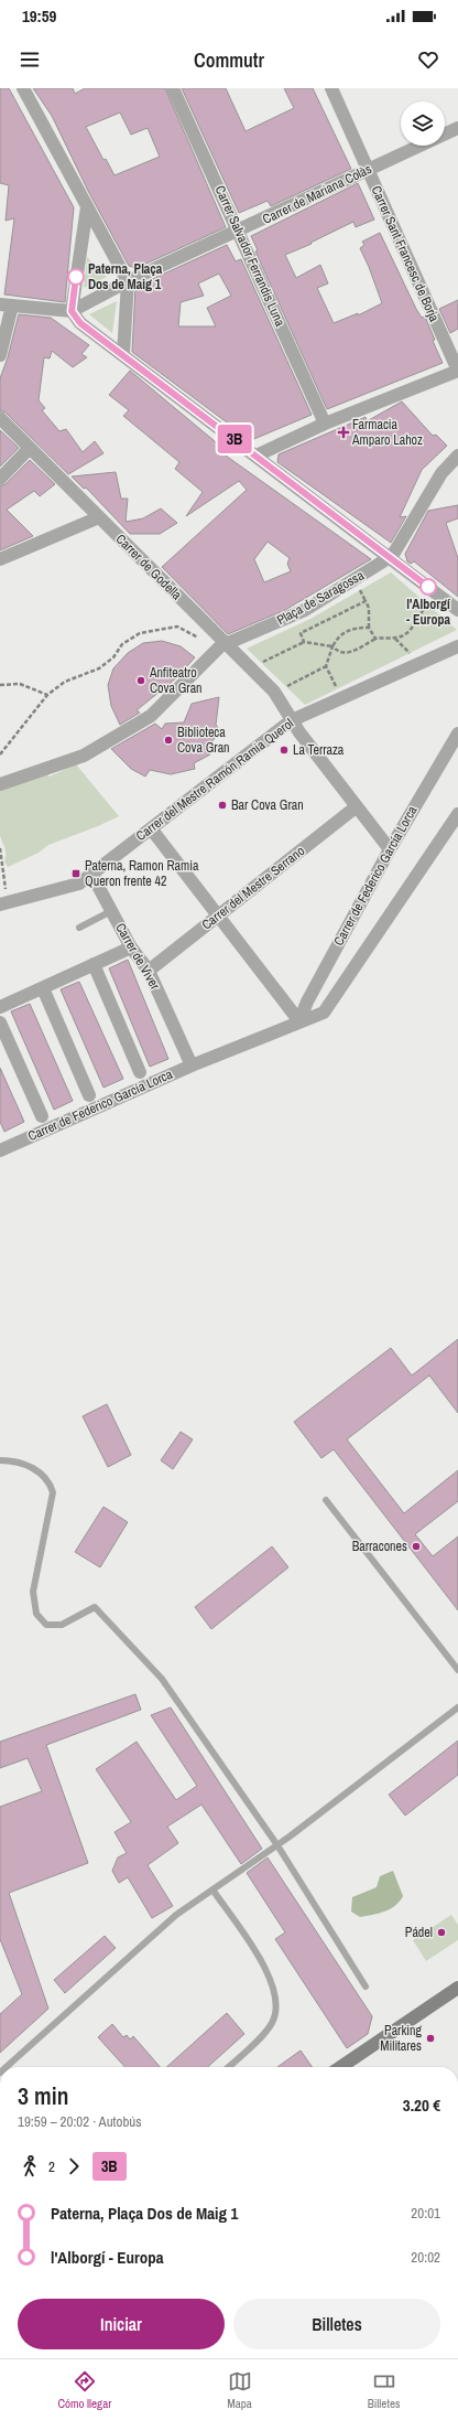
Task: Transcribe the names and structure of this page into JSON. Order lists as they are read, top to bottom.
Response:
{
  "streets": {
    "street": [
      "Carrer de Mariana Colàs",
      "Carrer Sant Francesc de Borja",
      "Carrer Salvador Ferrandis Luna",
      "Carrer de Godella",
      "Plaça de Saragossa",
      "Carrer del Mestre Ramón Ramia Querol",
      "Carrer de Federico García Lorca",
      "Carrer del Mestre Serrano",
      "Carrer de Viver"
    ]
  },
  "crossings": [
    ["Carrer de Mariana Colàs", "Carrer Sant Francesc de Borja"],
    ["Carrer de Mariana Colàs", "Carrer Salvador Ferrandis Luna"],
    ["Carrer de Godella", "Plaça de Saragossa"],
    ["Carrer de Godella", "Carrer del Mestre Ramón Ramia Querol"],
    ["Carrer de Godella", "Carrer de Federico García Lorca"],
    ["Carrer de Godella", "Carrer del Mestre Serrano"],
    ["Carrer del Mestre Ramón Ramia Querol", "Carrer de Viver"],
    ["Carrer de Federico García Lorca", "Carrer de Viver"],
    ["Carrer del Mestre Serrano", "Carrer de Viver"]
  ],
  "places": {
    "other": [
      "Paterna, Plaça Dos de Maig 1",
      "l'Alborgí - Europa",
      "Anfiteatro Cova Gran",
      "Biblioteca Cova Gran",
      "La Terraza",
      "Bar Cova Gran",
      "Barracones",
      "Pádel",
      "Parking Militares"
    ],
    "health": ["Farmacia Amparo Lahoz"],
    "transit": ["Paterna, Ramon Ramia Queron frente 42"]
  },
  "lines": ["bus line 3B"],
  "page": {
    "status": "19:59",
    "header": "Commutr",
    "on_map": "3B",
    "heading": ["3 min", "19:59 – 20:02 · Autobús", "3.20 €"],
    "legs": ["2", "3B"],
    "list": [
      {
        "name": "Paterna, Plaça Dos de Maig 1",
        "value": "20:01"
      },
      {
        "name": "l'Alborgí - Europa",
        "value": "20:02"
      }
    ],
    "buttons": ["Iniciar", "Billetes"],
    "tabs": ["Cómo llegar", "Mapa", "Billetes"]
  }
}
